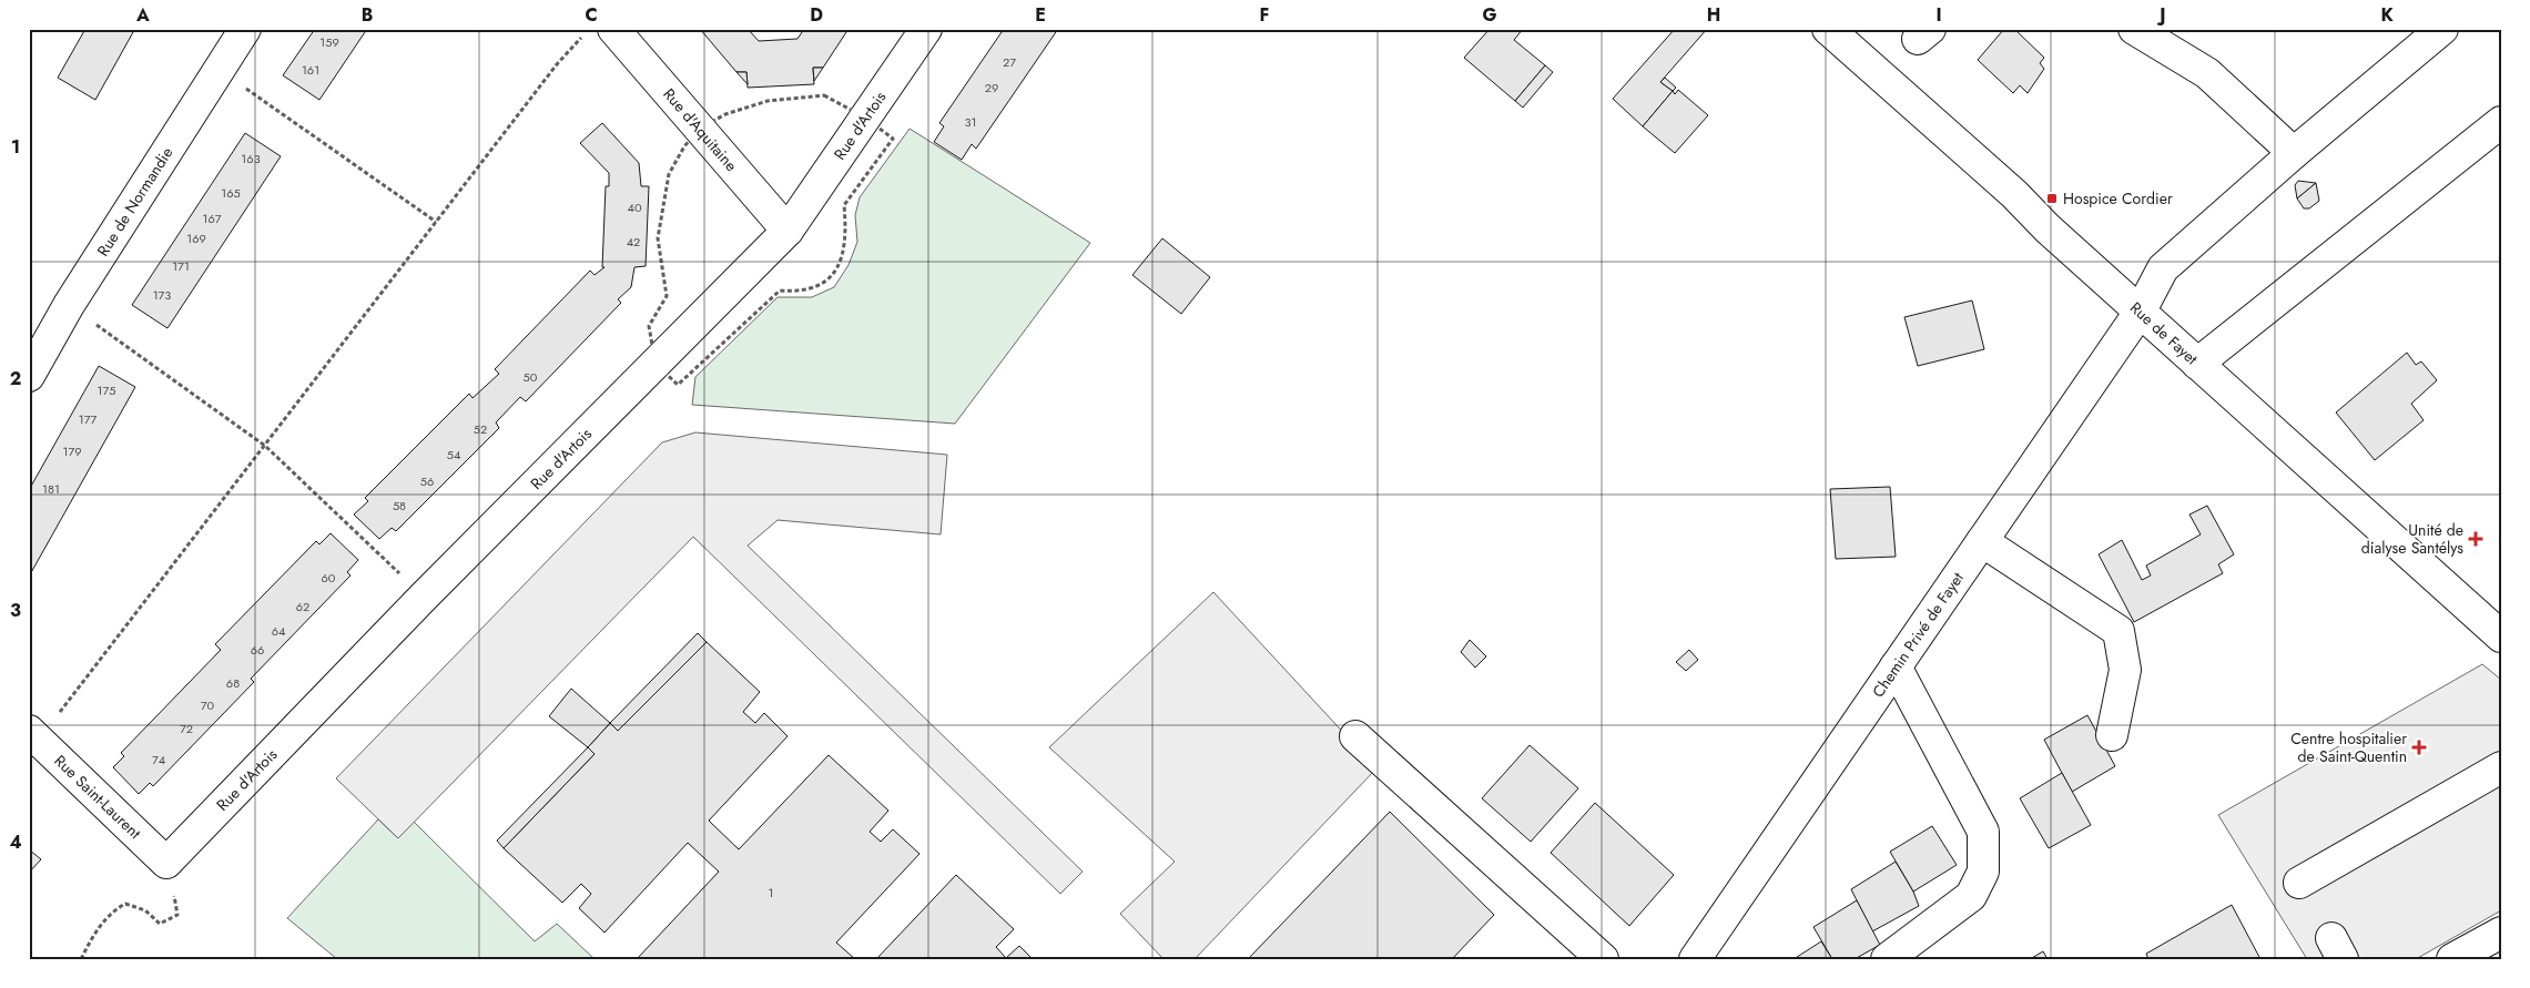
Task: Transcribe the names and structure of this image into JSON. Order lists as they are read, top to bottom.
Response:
{
  "streets": {
    "street": [
      "Rue d'Artois",
      "Rue d'Aquitaine",
      "Rue de Normandie",
      "Rue de Fayet",
      "Chemin Privé de Fayet",
      "Rue Saint-Laurent"
    ]
  },
  "crossings": [
    ["Rue d'Artois", "Rue d'Aquitaine"],
    ["Rue d'Artois", "Rue Saint-Laurent"],
    ["Rue de Fayet", "Chemin Privé de Fayet"]
  ],
  "places": {
    "transit": ["Hospice Cordier"],
    "health": ["Unité de dialyse Santélys", "Centre hospitalier de Saint-Quentin"]
  },
  "house_numbers": [
    "159",
    "27",
    "161",
    "29",
    "31",
    "163",
    "165",
    "40",
    "167",
    "169",
    "42",
    "171",
    "173",
    "50",
    "175",
    "177",
    "52",
    "179",
    "54",
    "56",
    "181",
    "58",
    "60",
    "62",
    "64",
    "66",
    "68",
    "70",
    "72",
    "74",
    "1"
  ],
  "grid": {
    "columns": [
      "A",
      "B",
      "C",
      "D",
      "E",
      "F",
      "G",
      "H",
      "I",
      "J",
      "K"
    ],
    "rows": [
      "1",
      "2",
      "3",
      "4"
    ]
  }
}
